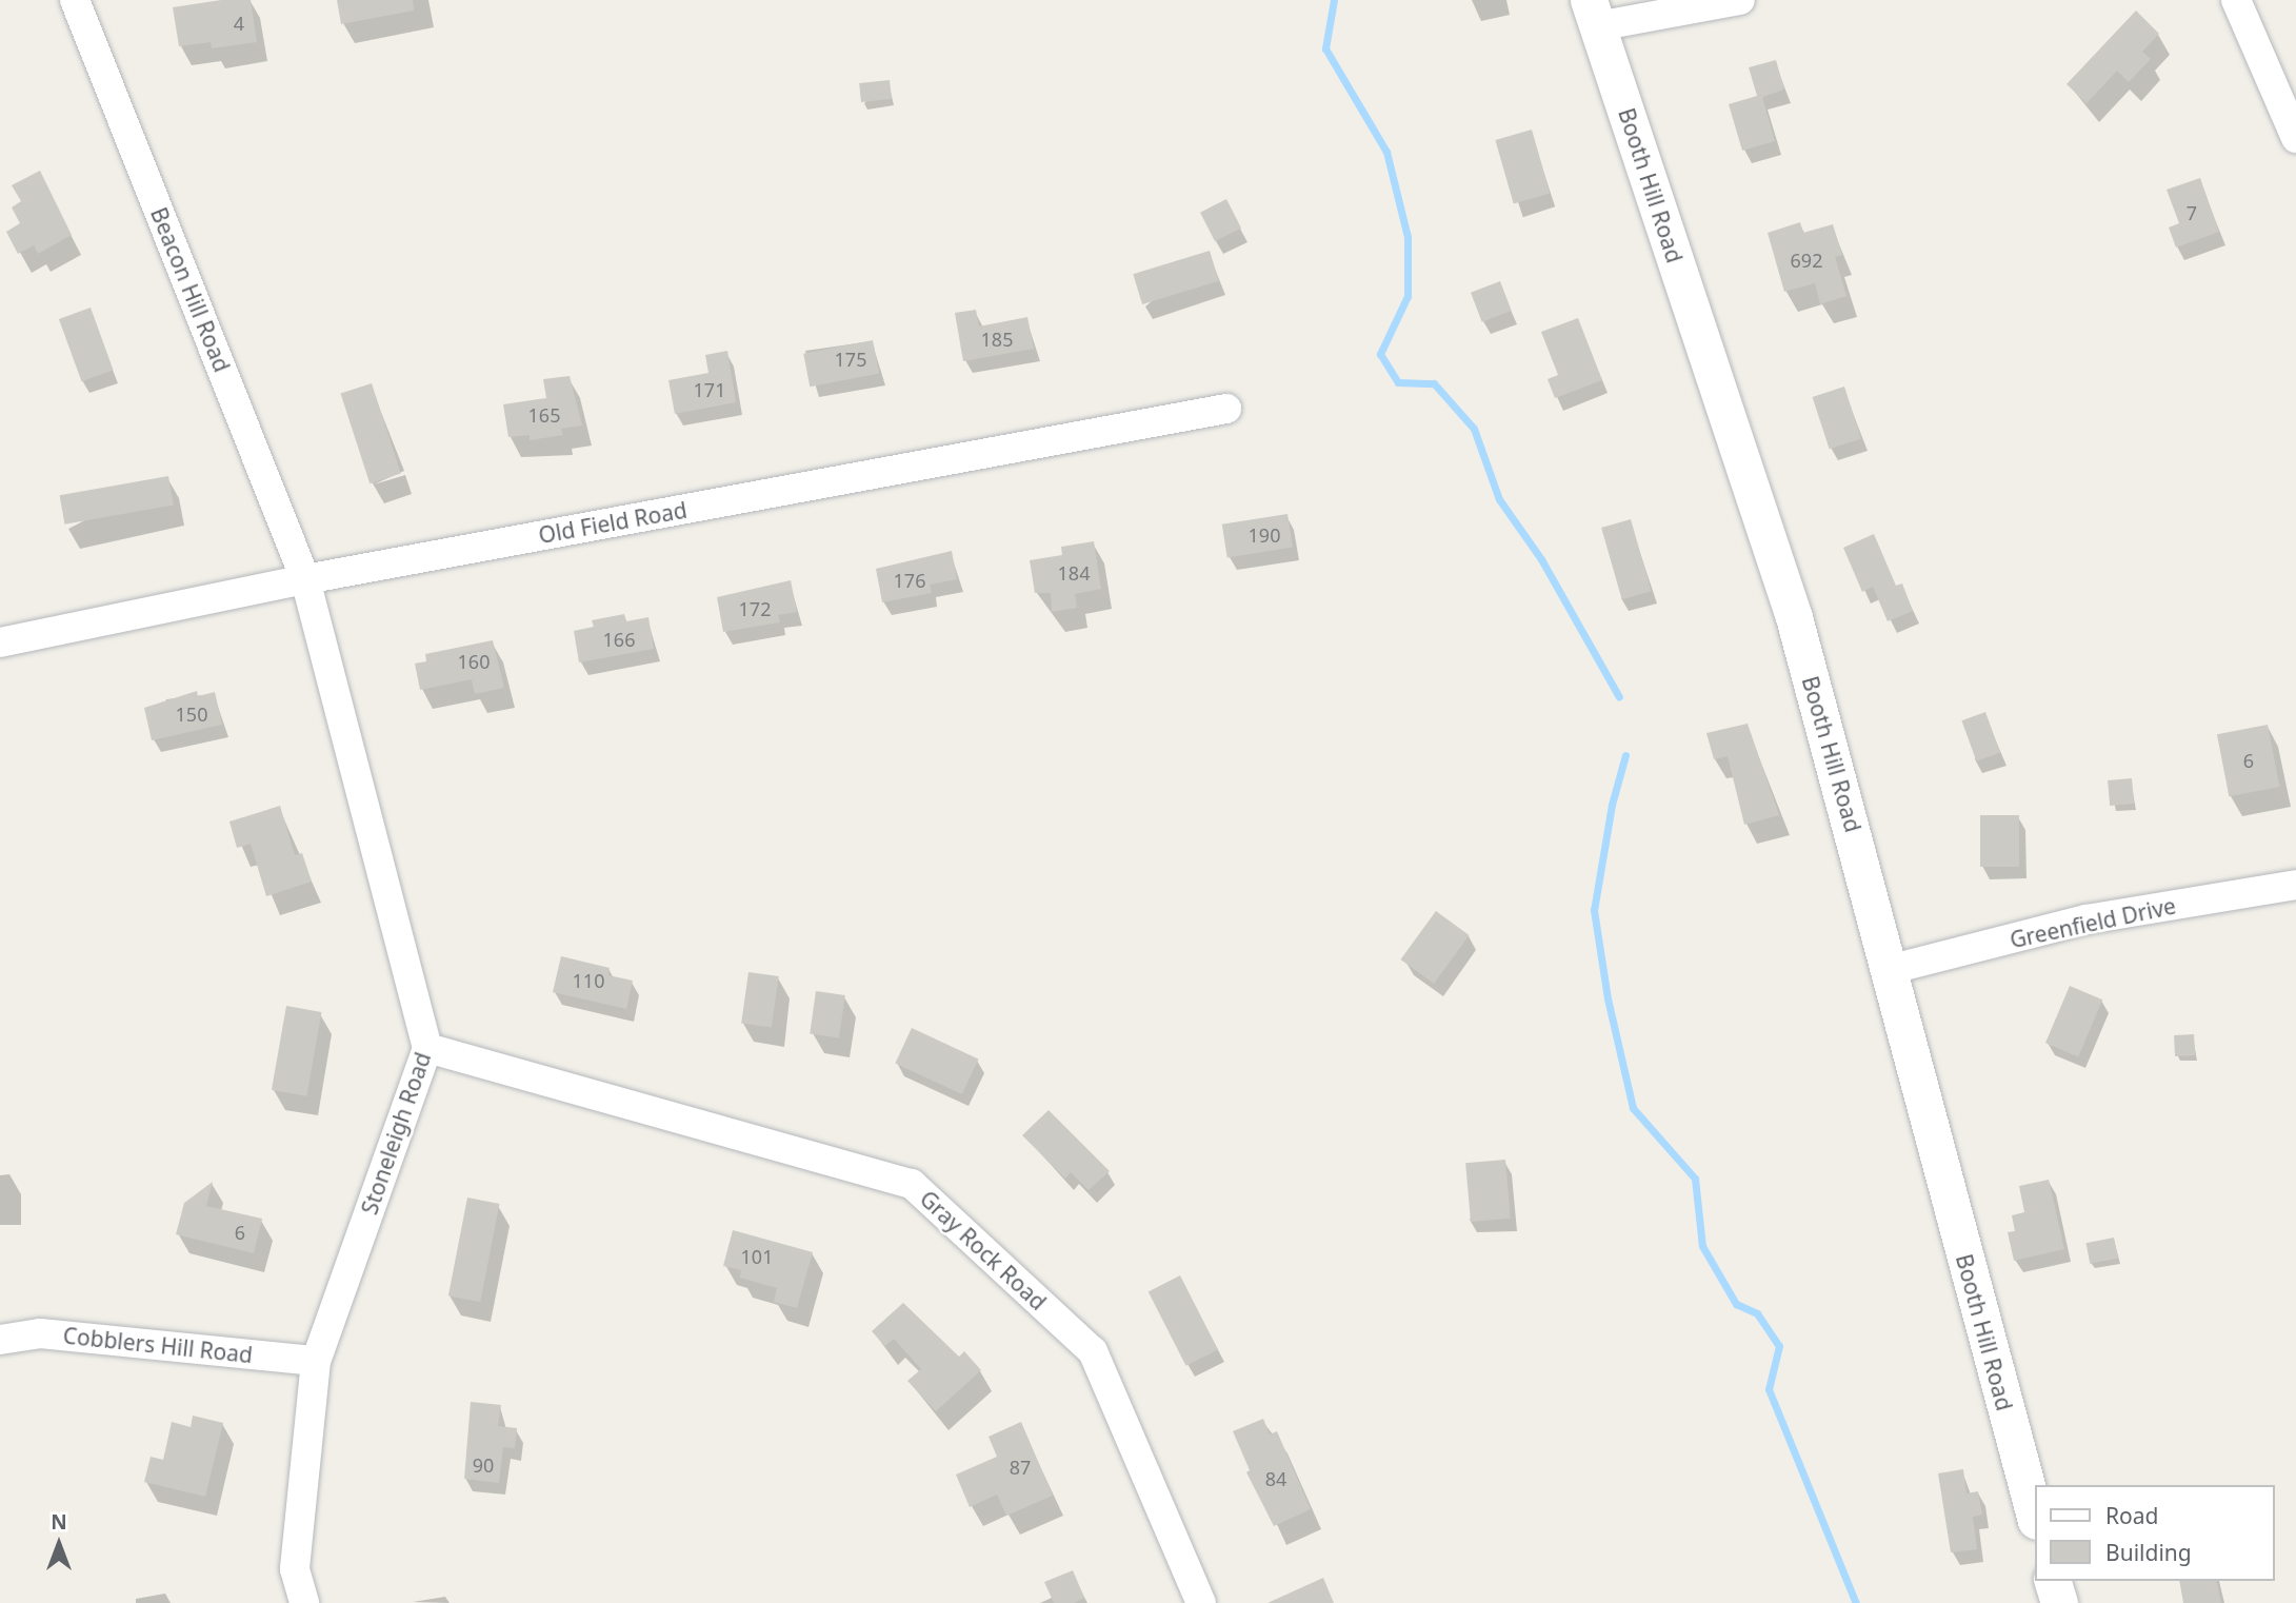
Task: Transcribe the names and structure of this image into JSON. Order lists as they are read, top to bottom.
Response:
{
  "streets": {
    "street": [
      "Booth Hill Road",
      "Beacon Hill Road",
      "Old Field Road",
      "Greenfield Drive",
      "Stoneleigh Road",
      "Gray Rock Road",
      "Cobblers Hill Road"
    ]
  },
  "crossings": [
    ["Booth Hill Road", "Greenfield Drive"],
    ["Beacon Hill Road", "Old Field Road"],
    ["Beacon Hill Road", "Stoneleigh Road"],
    ["Old Field Road", "Stoneleigh Road"],
    ["Stoneleigh Road", "Gray Rock Road"],
    ["Stoneleigh Road", "Cobblers Hill Road"]
  ],
  "house_numbers": [
    "4",
    "7",
    "692",
    "185",
    "175",
    "171",
    "165",
    "190",
    "184",
    "176",
    "172",
    "166",
    "160",
    "150",
    "6",
    "110",
    "6",
    "101",
    "90",
    "87",
    "84"
  ],
  "legend": ["Road", "Building"],
  "north": "top"
}
